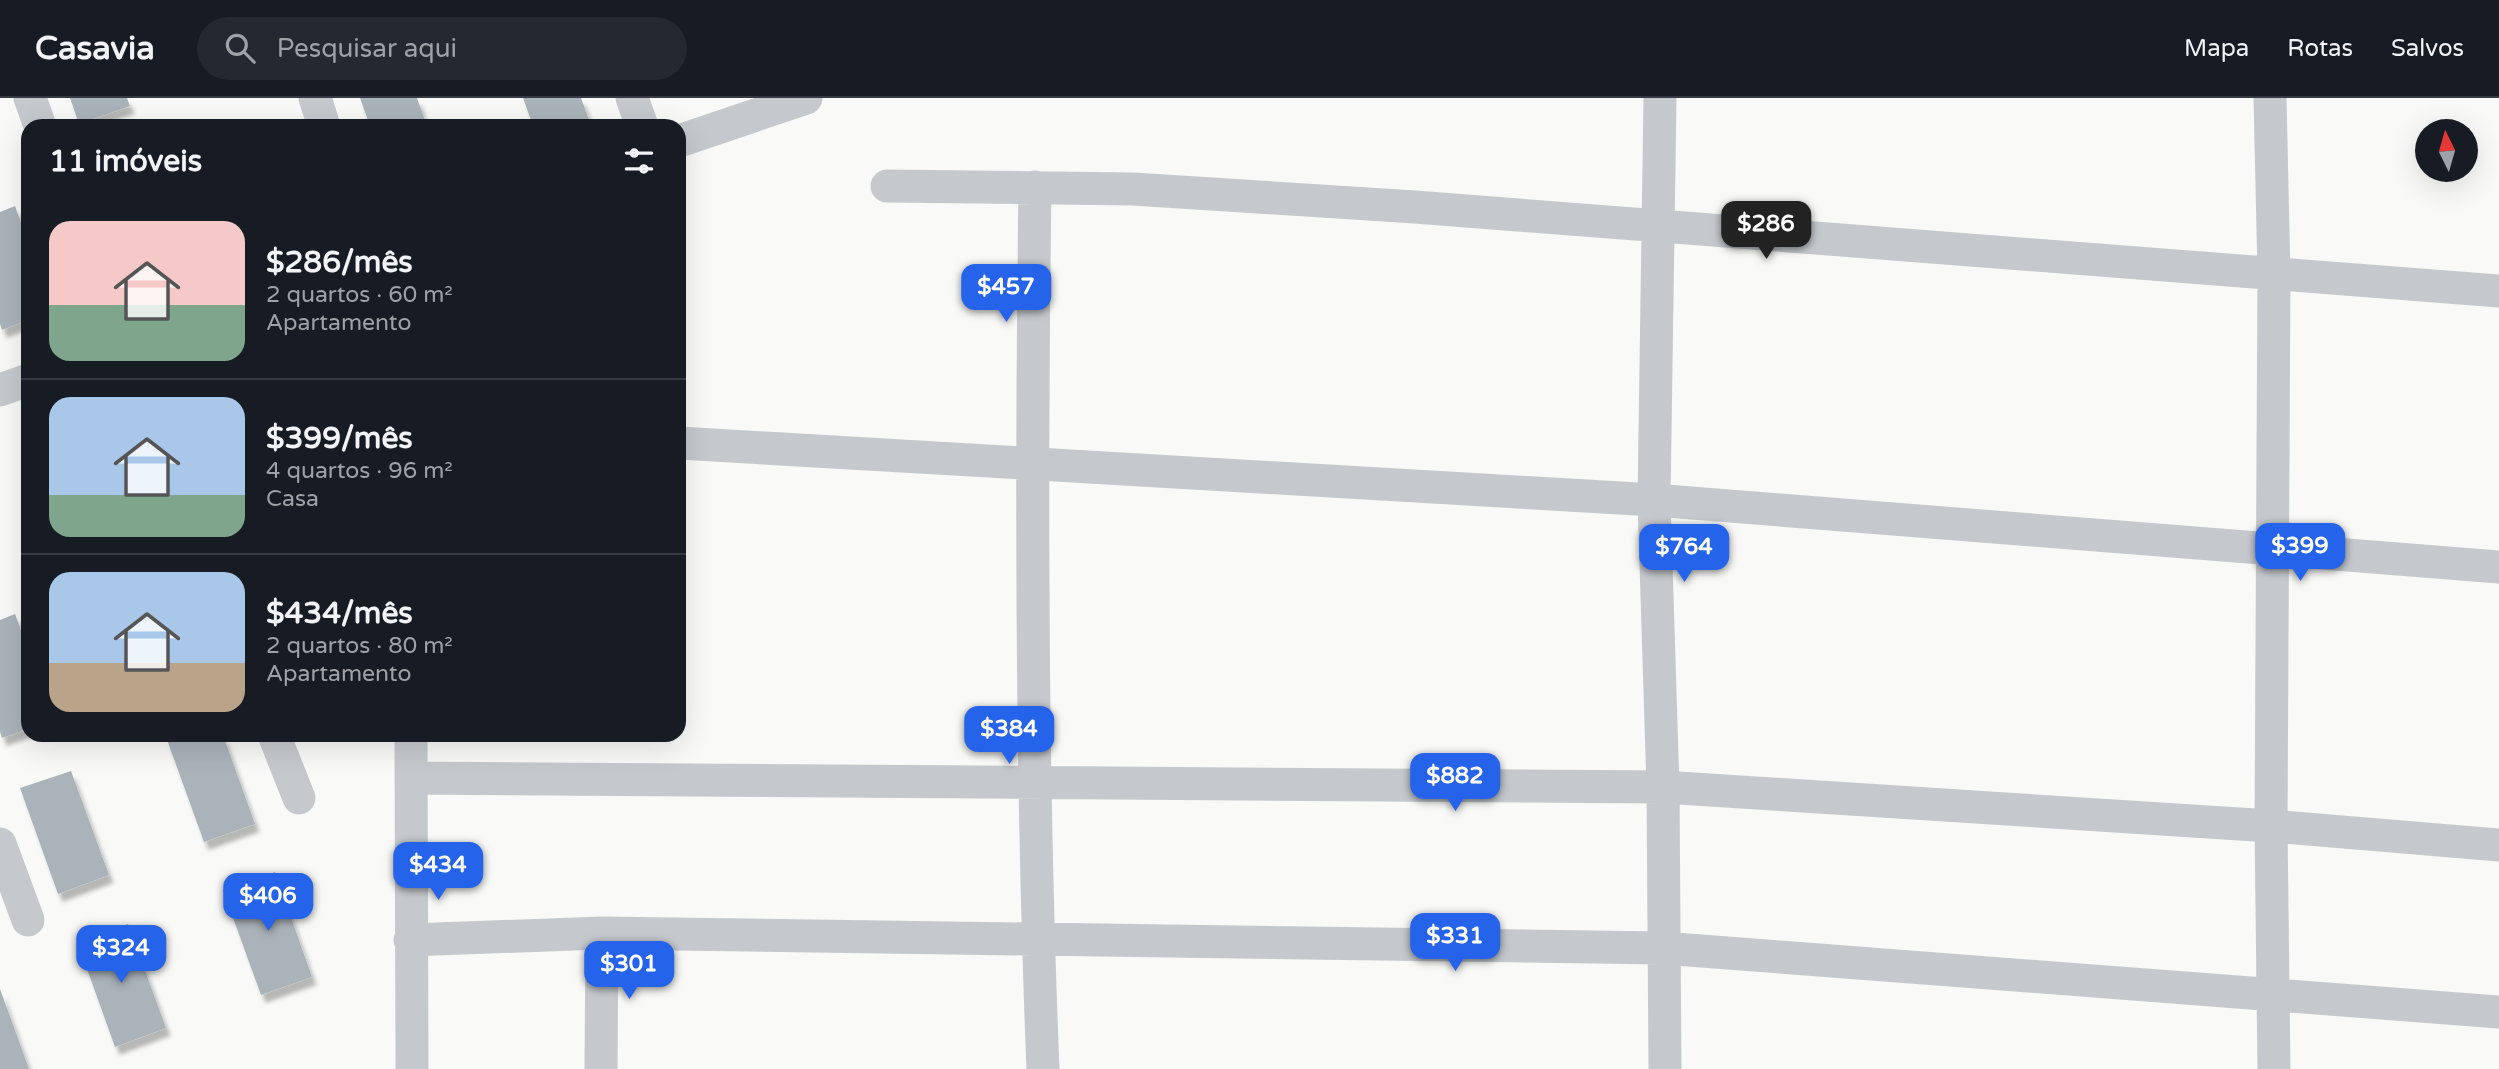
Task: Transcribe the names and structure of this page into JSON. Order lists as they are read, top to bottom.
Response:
{
  "north": "top",
  "page": {
    "header": "Casavia",
    "search": "Pesquisar aqui",
    "nav": ["Mapa", "Rotas", "Salvos"],
    "heading": "11 imóveis",
    "price": [
      "$286",
      "$457",
      "$399",
      "$764",
      "$384",
      "$882",
      "$434",
      "$406",
      "$331",
      "$324",
      "$301"
    ],
    "list": [
      {
        "name": "$286/mês",
        "note": "2 quartos · 60 m² · Apartamento"
      },
      {
        "name": "$399/mês",
        "note": "4 quartos · 96 m² · Casa"
      },
      {
        "name": "$434/mês",
        "note": "2 quartos · 80 m² · Apartamento"
      }
    ]
  }
}
